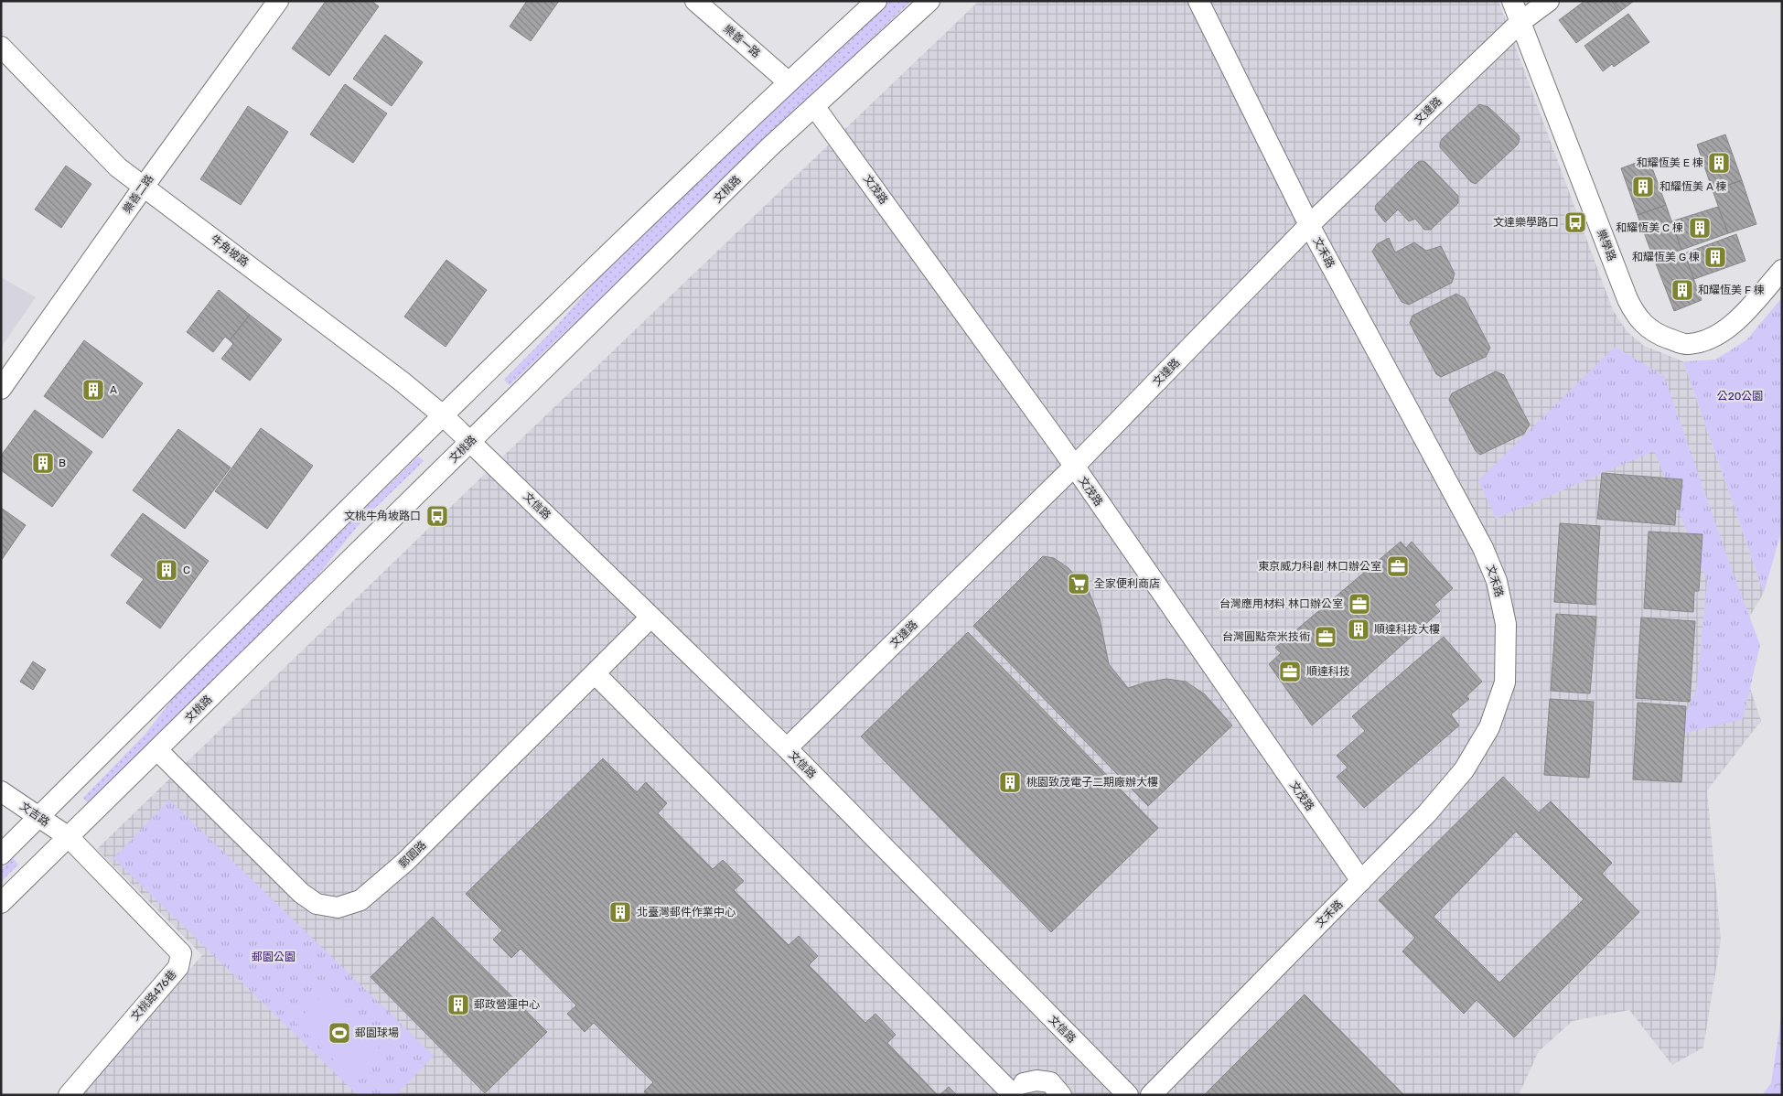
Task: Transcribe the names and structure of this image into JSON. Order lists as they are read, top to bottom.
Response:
{
  "streets": {
    "street": [
      "樂善一路",
      "文達路",
      "文桃路",
      "文茂路",
      "樂善二路",
      "樂學路",
      "牛角坡路",
      "文禾路",
      "文信路",
      "文吉路",
      "郵園路",
      "文桃路476巷"
    ]
  },
  "crossings": [
    ["文達路", "文茂路"],
    ["文達路", "樂學路"],
    ["文達路", "文禾路"],
    ["文達路", "文信路"],
    ["文桃路", "文茂路"],
    ["文桃路", "牛角坡路"],
    ["文桃路", "文信路"],
    ["文桃路", "文吉路"],
    ["文桃路", "郵園路"],
    ["文桃路", "文桃路476巷"],
    ["文茂路", "文禾路"],
    ["樂善二路", "牛角坡路"],
    ["牛角坡路", "文信路"],
    ["文信路", "郵園路"],
    ["文吉路", "文桃路476巷"]
  ],
  "parks": ["公20公園", "郵園公園"],
  "places": {
    "building": [
      "和耀恆美 E 棟",
      "和耀恆美 A 棟",
      "和耀恆美 C 棟",
      "和耀恆美 G 棟",
      "和耀恆美 F 棟",
      "A",
      "B",
      "C",
      "順達科技大樓",
      "桃園致茂電子二期廠辦大樓",
      "北臺灣郵件作業中心",
      "郵政營運中心"
    ],
    "bus stop": ["文達樂學路口", "文桃牛角坡路口"],
    "office": [
      "東京威力科創 林口辦公室",
      "台灣應用材料 林口辦公室",
      "台灣圓點奈米技術",
      "順達科技"
    ],
    "supermarket": ["全家便利商店"],
    "sports": ["郵園球場"]
  }
}
